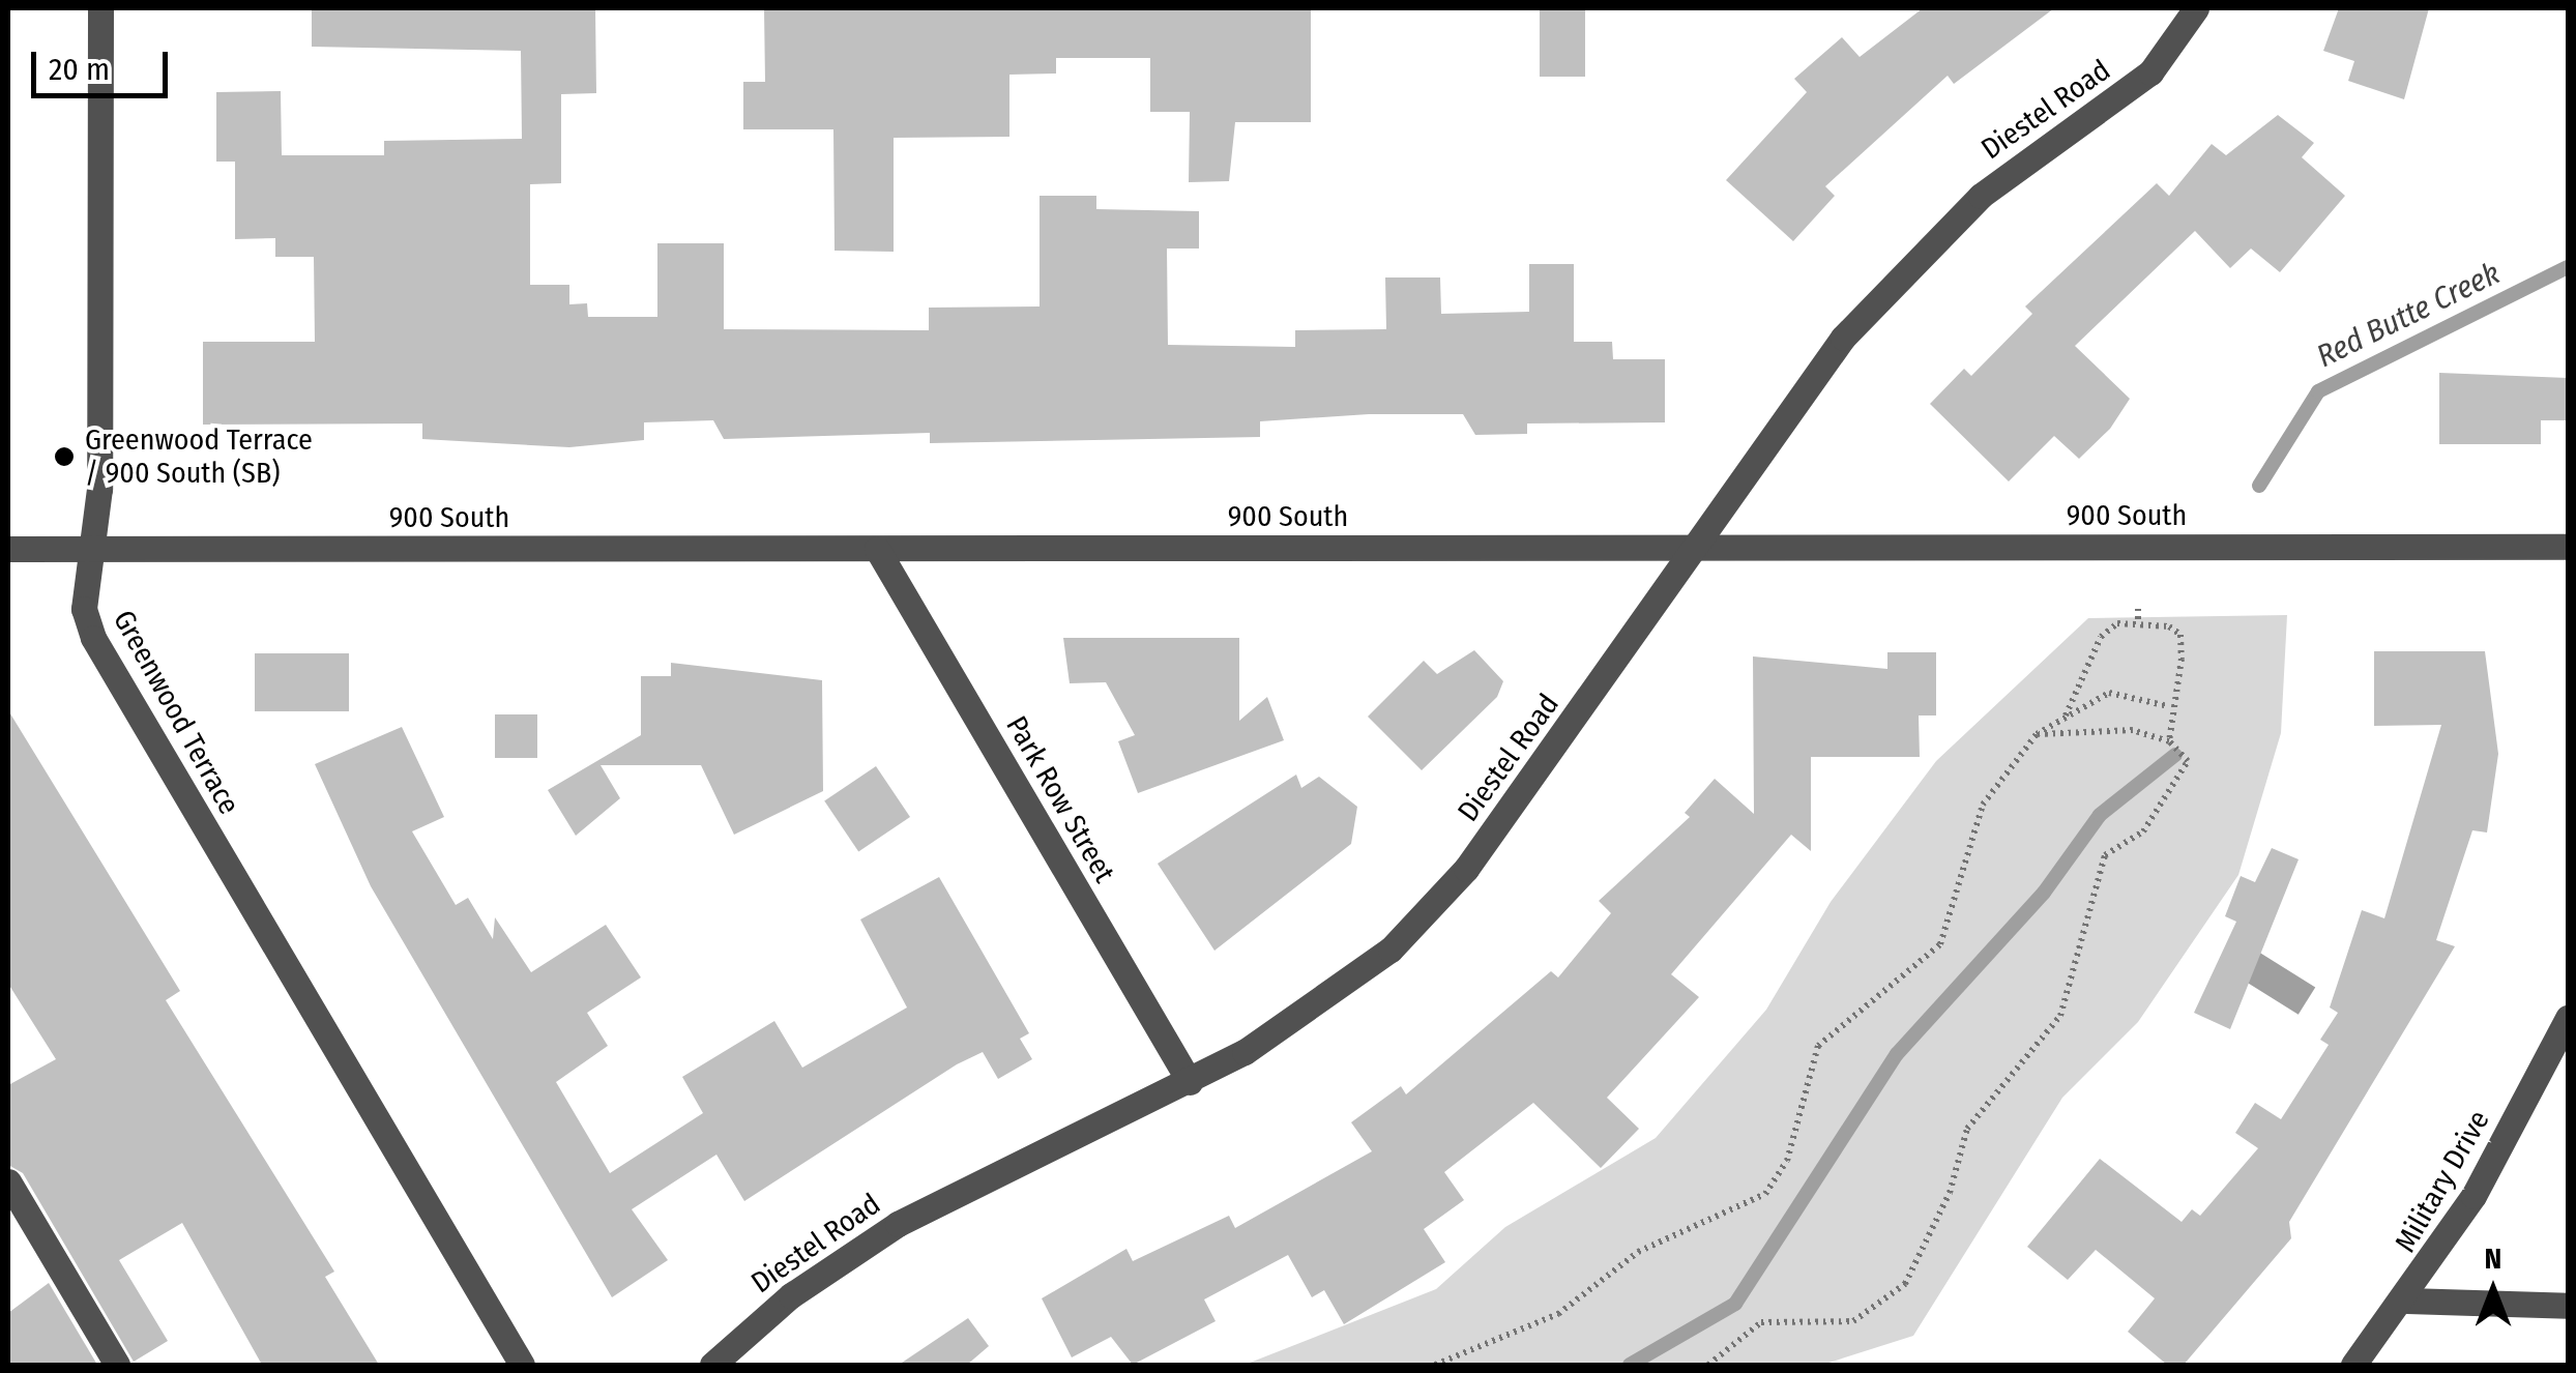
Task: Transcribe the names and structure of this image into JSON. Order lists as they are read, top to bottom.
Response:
{
  "streets": {
    "street": [
      "Diestel Road",
      "900 South",
      "Greenwood Terrace",
      "Park Row Street",
      "Military Drive"
    ]
  },
  "crossings": [
    ["Diestel Road", "900 South"],
    ["Diestel Road", "Park Row Street"],
    ["900 South", "Greenwood Terrace"],
    ["900 South", "Park Row Street"]
  ],
  "water": ["Red Butte Creek"],
  "places": ["Greenwood Terrace / 900 South (SB)"],
  "scale_bar": "20 m",
  "north": "top"
}
